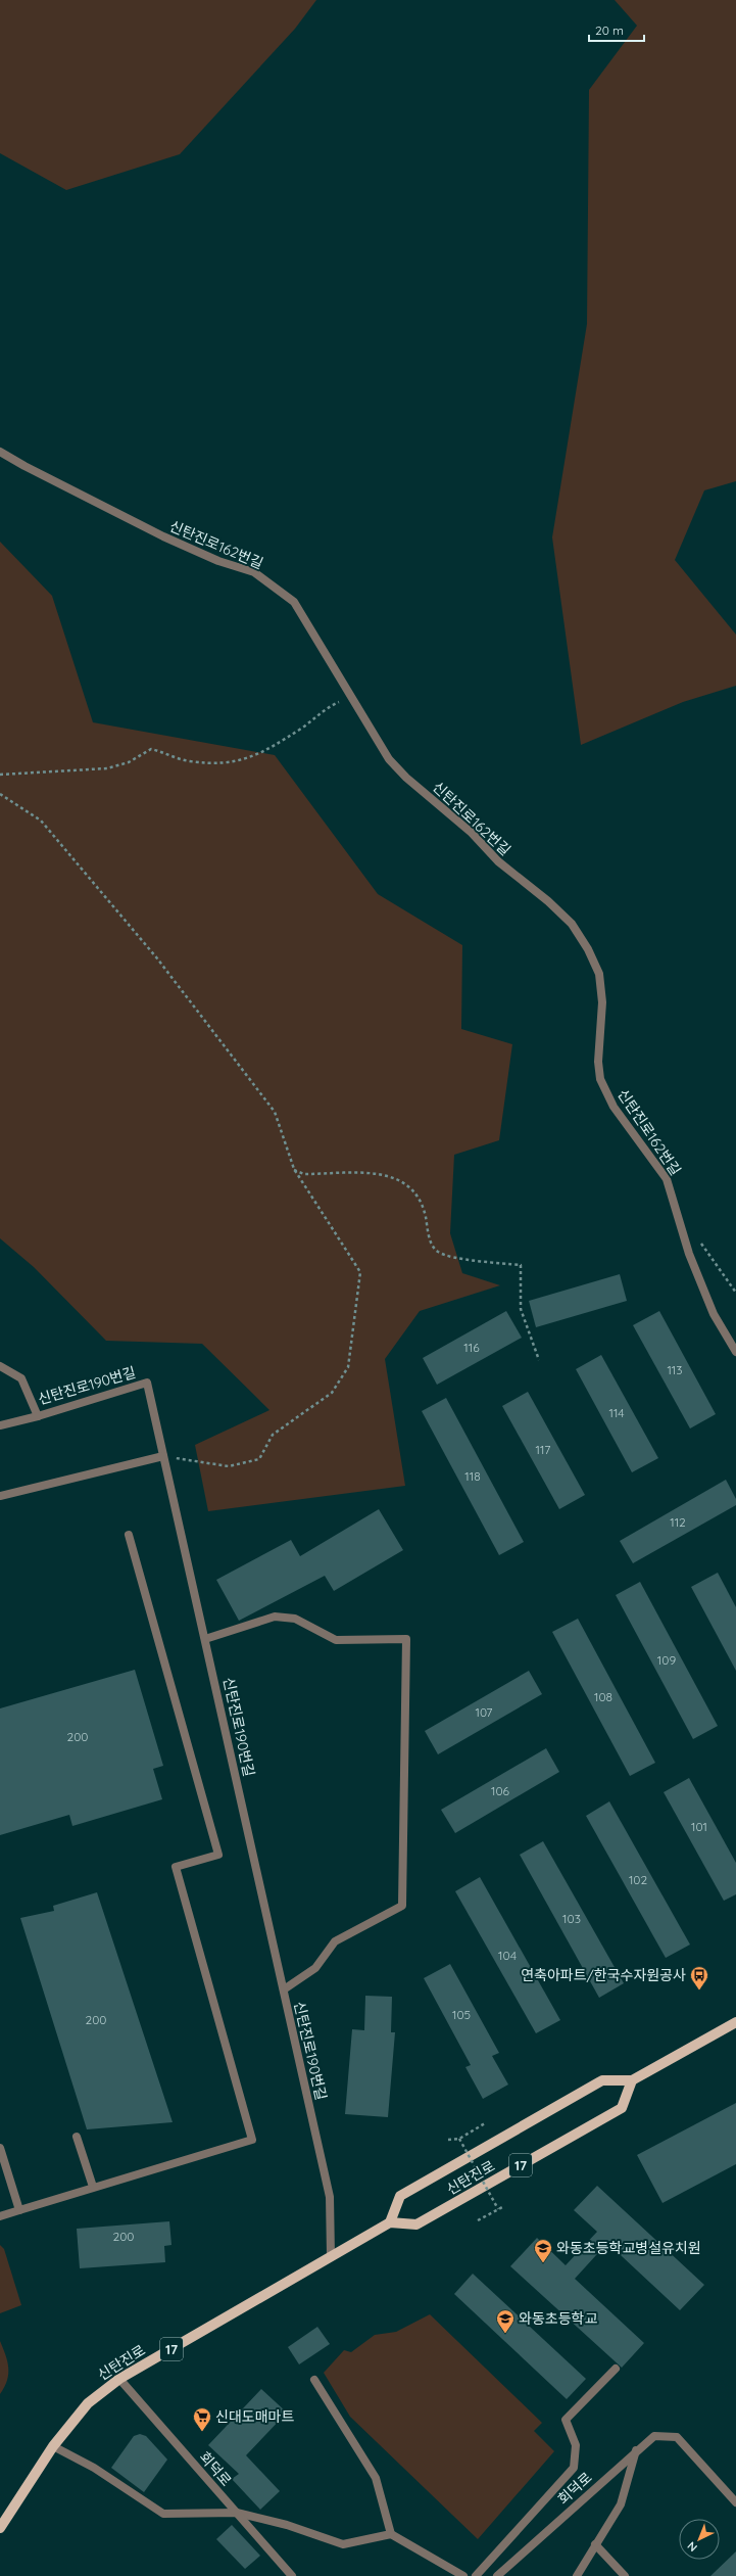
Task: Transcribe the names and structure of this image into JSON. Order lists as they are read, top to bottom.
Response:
{
  "streets": {
    "main road": ["17", "신탄진로"],
    "street": ["신탄진로162번길", "신탄진로190번길", "회덕로"]
  },
  "crossings": [
    ["신탄진로190번길", "신탄진로"],
    ["신탄진로", "회덕로"]
  ],
  "places": {
    "bus stop": ["연축아파트/한국수자원공사"],
    "school or university": ["와동초등학교병설유치원", "와동초등학교"],
    "supermarket": ["신대도매마트"]
  },
  "house_numbers": [
    "116",
    "113",
    "114",
    "117",
    "118",
    "112",
    "109",
    "108",
    "107",
    "200",
    "106",
    "101",
    "102",
    "103",
    "104",
    "105",
    "200",
    "200"
  ],
  "scale_bar": "20 m",
  "north": "bottom left"
}
